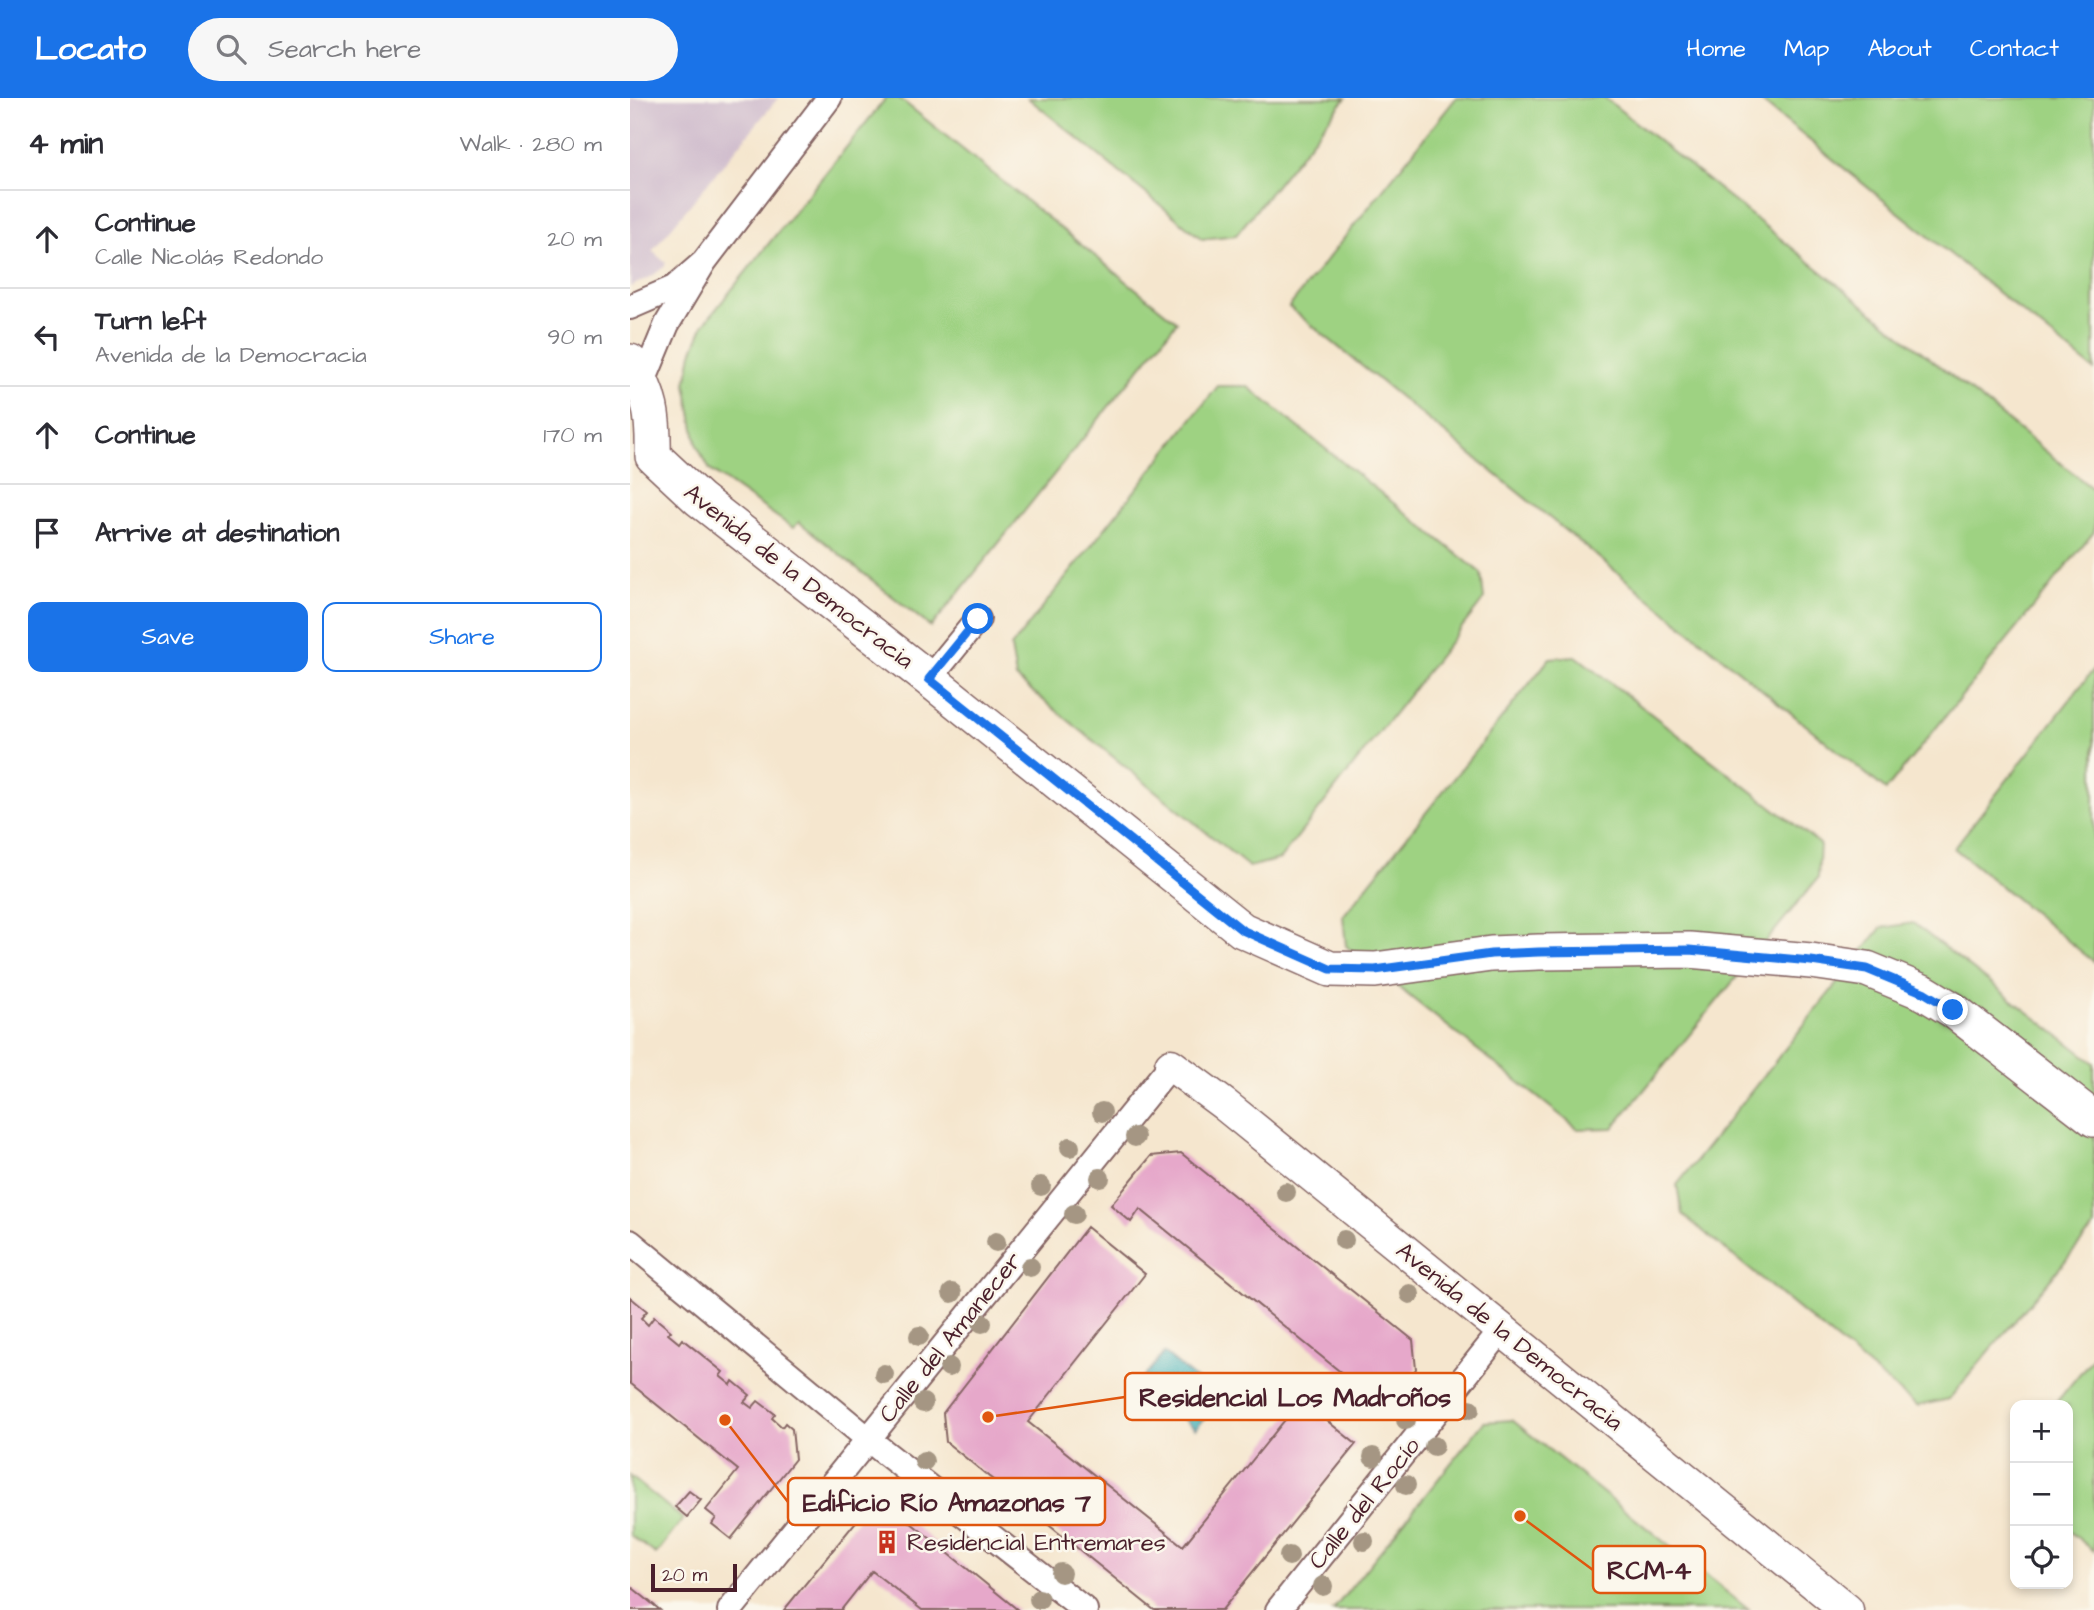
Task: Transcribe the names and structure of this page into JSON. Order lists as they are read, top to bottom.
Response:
{
  "streets": {
    "main road": ["Avenida de la Democracia"],
    "street": ["Calle del Amanecer", "Calle del Rocío"]
  },
  "crossings": [
    ["Avenida de la Democracia", "Calle del Amanecer"],
    ["Avenida de la Democracia", "Calle del Rocío"]
  ],
  "places": {
    "other": ["Residencial Los Madroños", "Edificio Río Amazonas 7", "RCM-4"],
    "building": ["Residencial Entremares"]
  },
  "scale_bar": "20 m",
  "page": {
    "header": "Locato",
    "search": "Search here",
    "nav": [
      "Home",
      "Map",
      "About",
      "Contact"
    ],
    "heading": ["4 min", "Walk · 280 m"],
    "list": [
      ["Continue", "Calle Nicolás Redondo", "20 m"],
      ["Turn left", "Avenida de la Democracia", "90 m"],
      ["Continue", "170 m"],
      "Arrive at destination"
    ],
    "buttons": ["Save", "Share"],
    "map_buttons": ["+", "−"],
    "scale": "20 m"
  }
}
